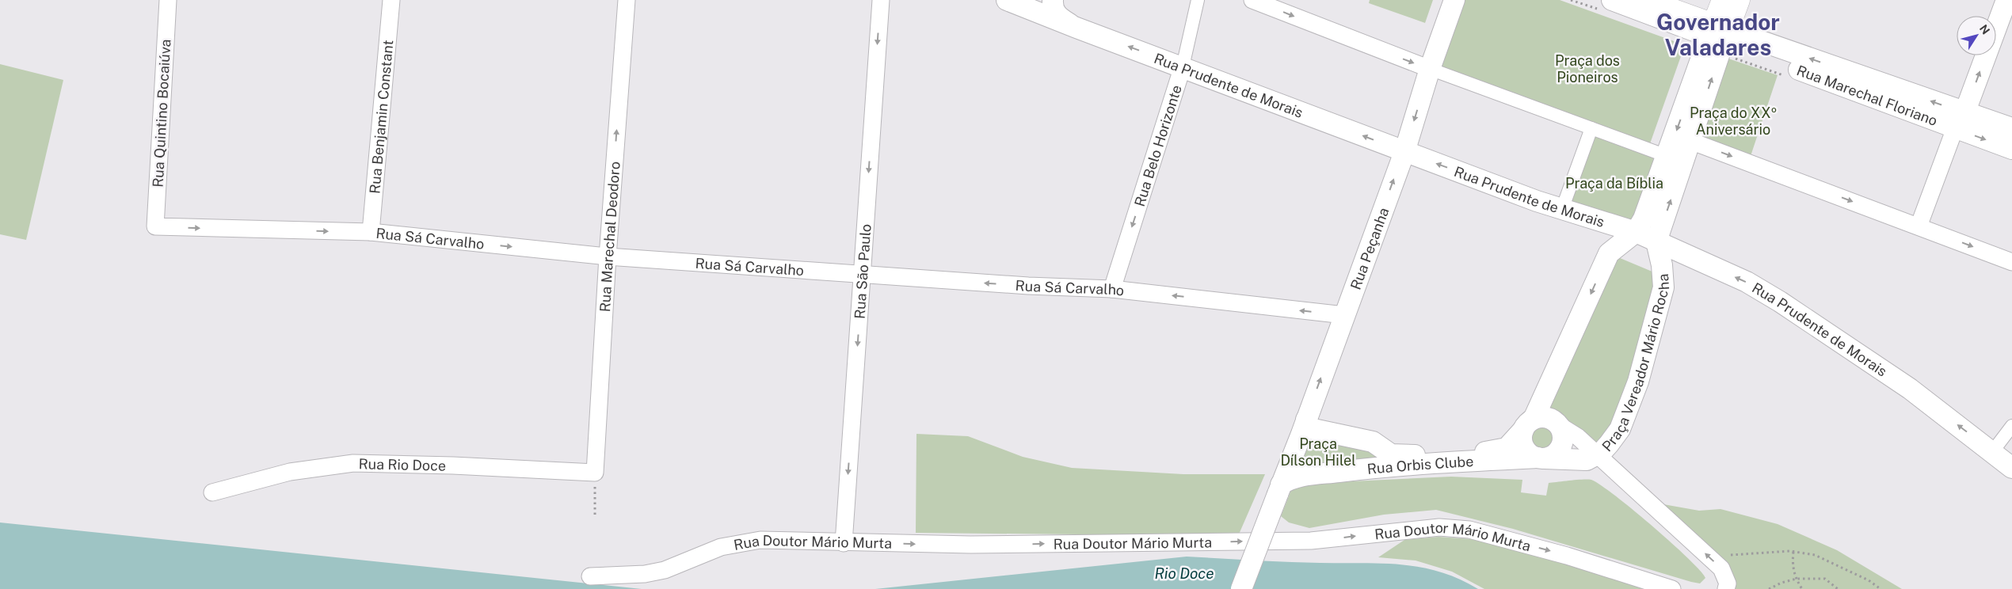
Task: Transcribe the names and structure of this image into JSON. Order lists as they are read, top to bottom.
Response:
{
  "streets": {
    "main road": ["Rua Marechal Floriano"],
    "street": [
      "Rua Prudente de Morais",
      "Rua Quintino Bocaiúva",
      "Rua Benjamin Constant",
      "Rua Belo Horizonte",
      "Rua Marechal Deodoro",
      "Rua Sá Carvalho",
      "Rua Peçanha",
      "Rua São Paulo",
      "Praça Vereador Mário Rocha",
      "Rua Rio Doce",
      "Rua Orbis Clube",
      "Rua Doutor Mário Murta"
    ]
  },
  "crossings": [
    ["Rua Prudente de Morais", "Rua Belo Horizonte"],
    ["Rua Prudente de Morais", "Rua Peçanha"],
    ["Rua Prudente de Morais", "Praça Vereador Mário Rocha"],
    ["Rua Quintino Bocaiúva", "Rua Sá Carvalho"],
    ["Rua Benjamin Constant", "Rua Sá Carvalho"],
    ["Rua Belo Horizonte", "Rua Sá Carvalho"],
    ["Rua Marechal Deodoro", "Rua Sá Carvalho"],
    ["Rua Marechal Deodoro", "Rua Rio Doce"],
    ["Rua Sá Carvalho", "Rua Peçanha"],
    ["Rua Sá Carvalho", "Rua São Paulo"],
    ["Rua Peçanha", "Rua Orbis Clube"],
    ["Rua São Paulo", "Rua Doutor Mário Murta"],
    ["Praça Vereador Mário Rocha", "Rua Orbis Clube"]
  ],
  "one_way": [
    "Rua Belo Horizonte",
    "Rua Marechal Deodoro",
    "Rua São Paulo",
    "Rua Doutor Mário Murta"
  ],
  "districts": ["Governador Valadares"],
  "water": ["Rio Doce"],
  "parks": [
    "Praça dos Pioneiros",
    "Praça do XXº Aniversário",
    "Praça da Bíblia",
    "Praça Dílson Hilel"
  ],
  "north": "top right"
}
